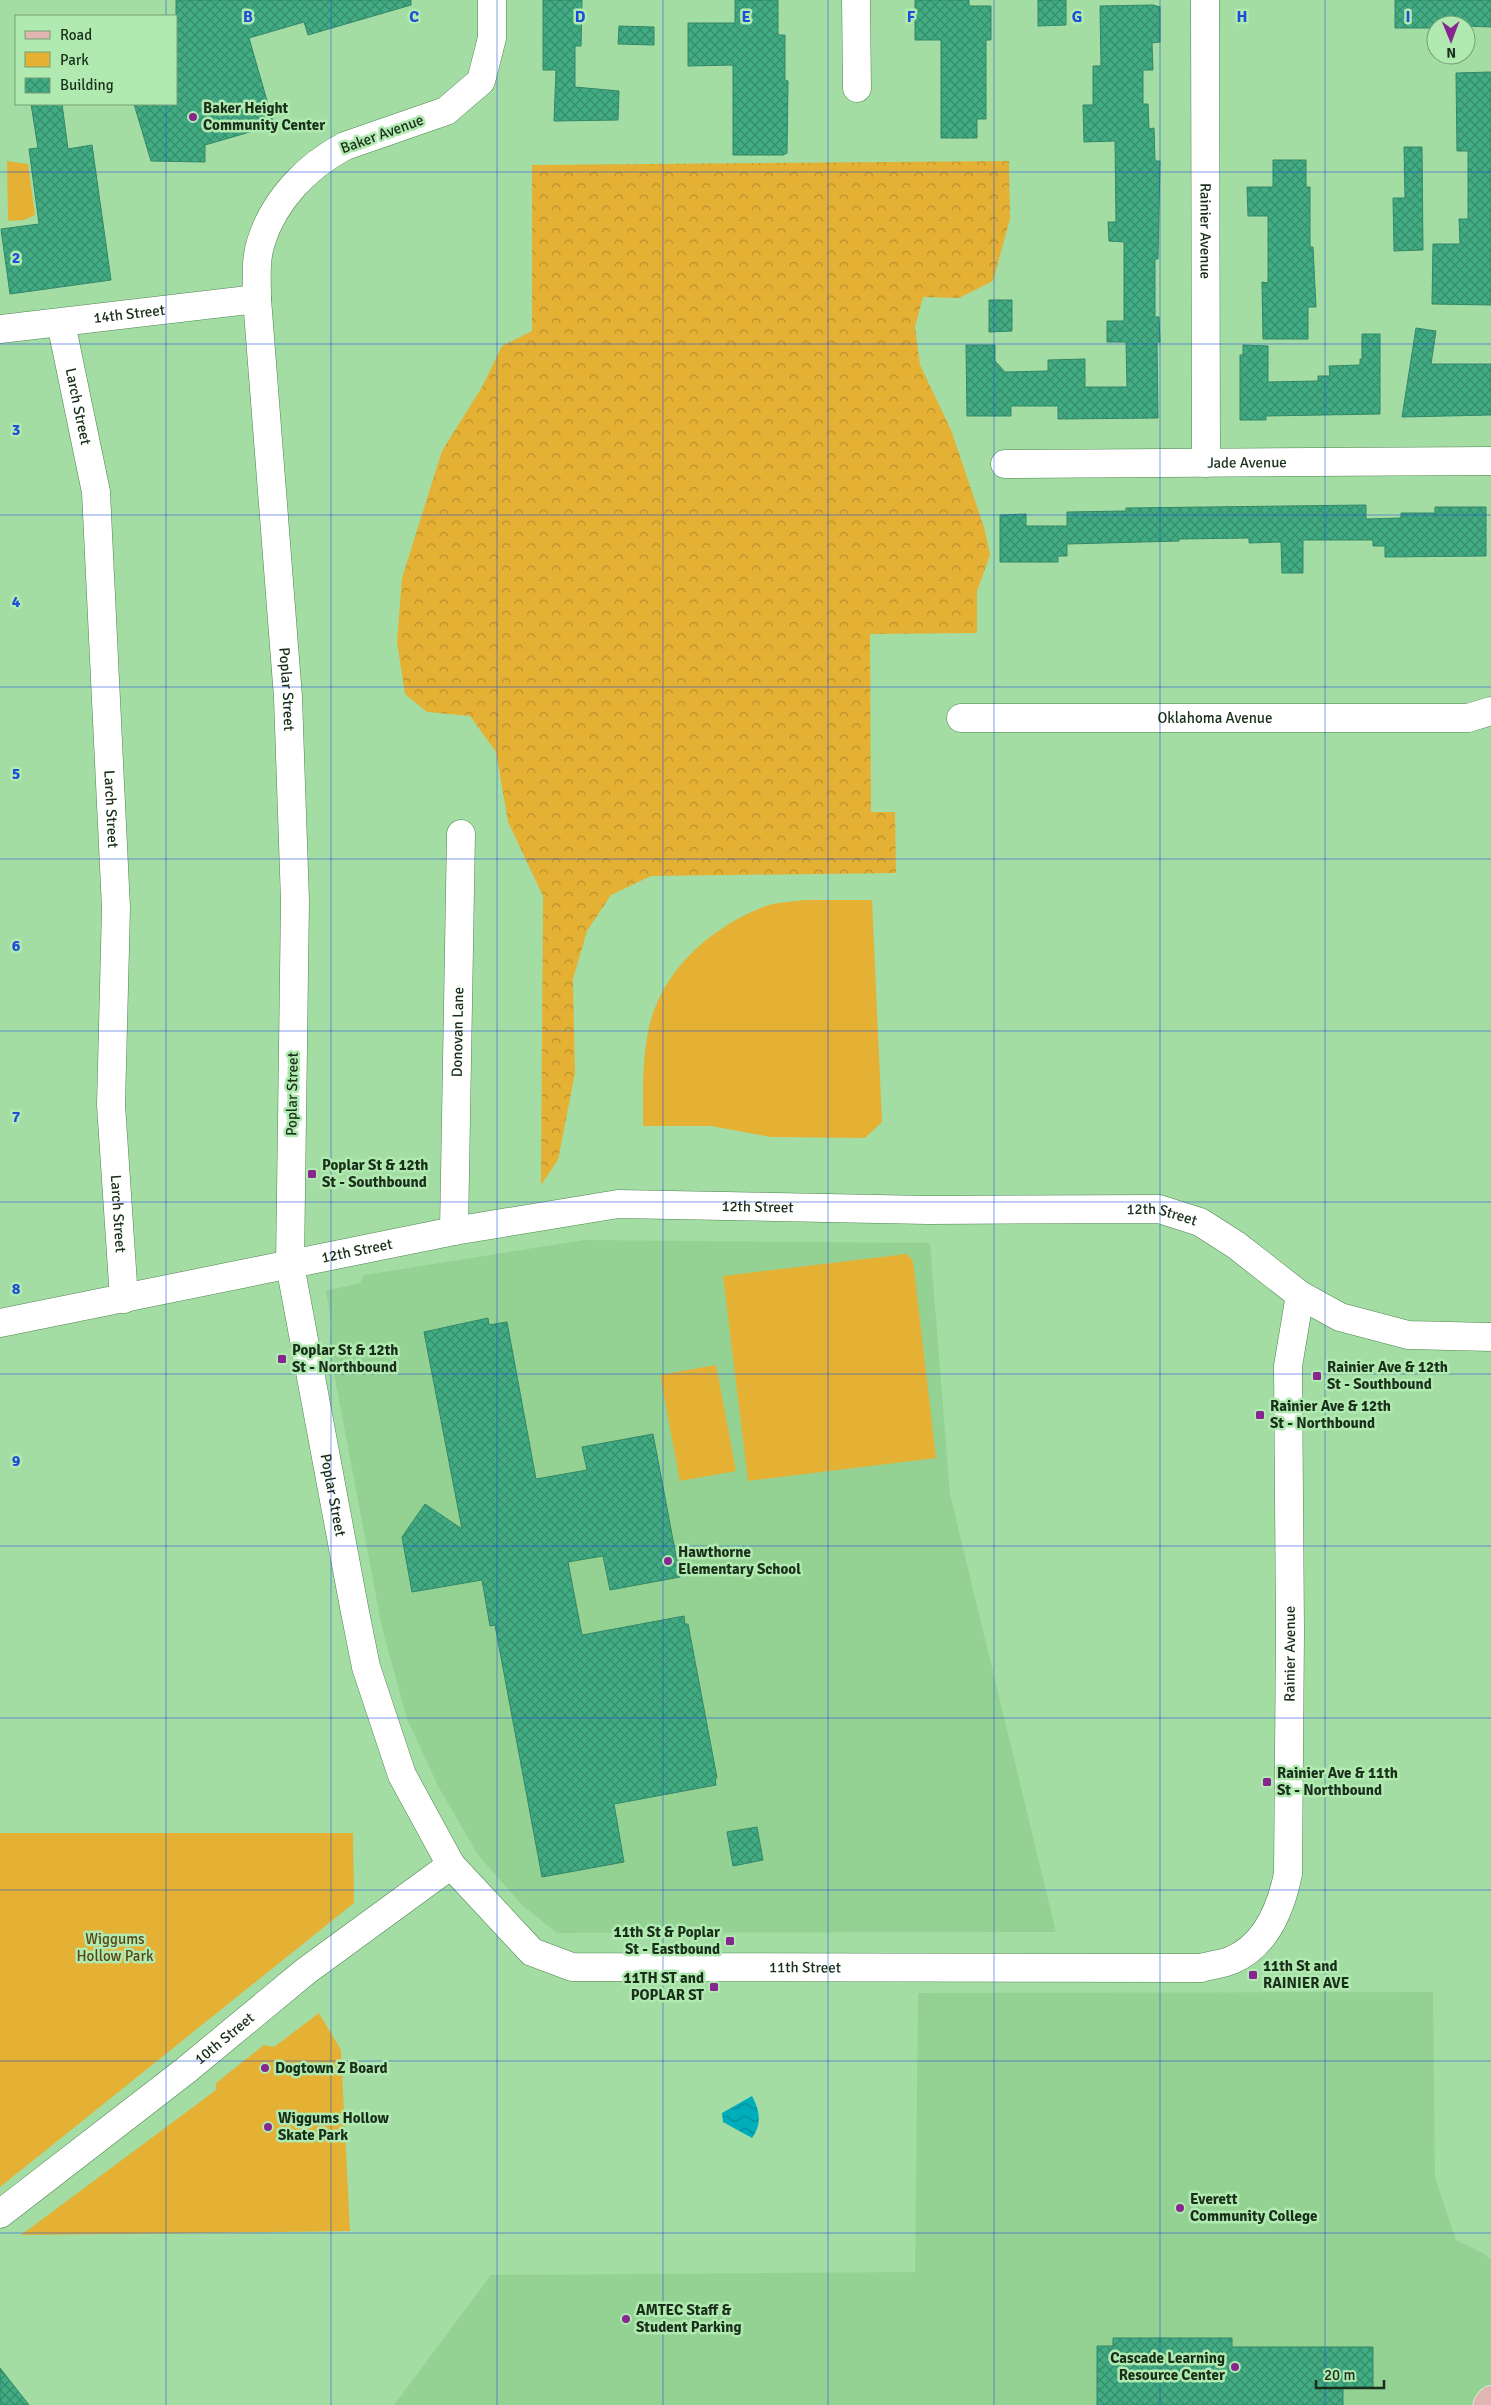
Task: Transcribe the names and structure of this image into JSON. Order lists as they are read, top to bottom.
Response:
{
  "streets": {
    "street": [
      "Baker Avenue",
      "Rainier Avenue",
      "14th Street",
      "Larch Street",
      "Jade Avenue",
      "Poplar Street",
      "Oklahoma Avenue",
      "Donovan Lane",
      "12th Street",
      "11th Street",
      "10th Street"
    ]
  },
  "crossings": [
    ["Baker Avenue", "14th Street"],
    ["Baker Avenue", "Poplar Street"],
    ["Rainier Avenue", "Jade Avenue"],
    ["Rainier Avenue", "12th Street"],
    ["Rainier Avenue", "11th Street"],
    ["14th Street", "Larch Street"],
    ["14th Street", "Poplar Street"],
    ["Larch Street", "12th Street"],
    ["Poplar Street", "12th Street"],
    ["Poplar Street", "11th Street"],
    ["Poplar Street", "10th Street"],
    ["Donovan Lane", "12th Street"],
    ["11th Street", "10th Street"]
  ],
  "parks": ["Wiggums Hollow Park"],
  "places": {
    "other": [
      "Baker Height Community Center",
      "Hawthorne Elementary School",
      "Dogtown Z Board",
      "Wiggums Hollow Skate Park",
      "Everett Community College",
      "AMTEC Staff & Student Parking",
      "Cascade Learning Resource Center"
    ],
    "transit": [
      "Poplar St & 12th St - Southbound",
      "Poplar St & 12th St - Northbound",
      "Rainier Ave & 12th St - Southbound",
      "Rainier Ave & 12th St - Northbound",
      "Rainier Ave & 11th St - Northbound",
      "11th St & Poplar St - Eastbound",
      "11th St and RAINIER AVE",
      "11TH ST and POPLAR ST"
    ]
  },
  "legend": ["Road", "Park", "Building"],
  "scale_bar": "20 m",
  "north": "bottom",
  "grid": {
    "columns": [
      "B",
      "C",
      "D",
      "E",
      "F",
      "G",
      "H",
      "I"
    ],
    "rows": [
      "2",
      "3",
      "4",
      "5",
      "6",
      "7",
      "8",
      "9"
    ]
  }
}
